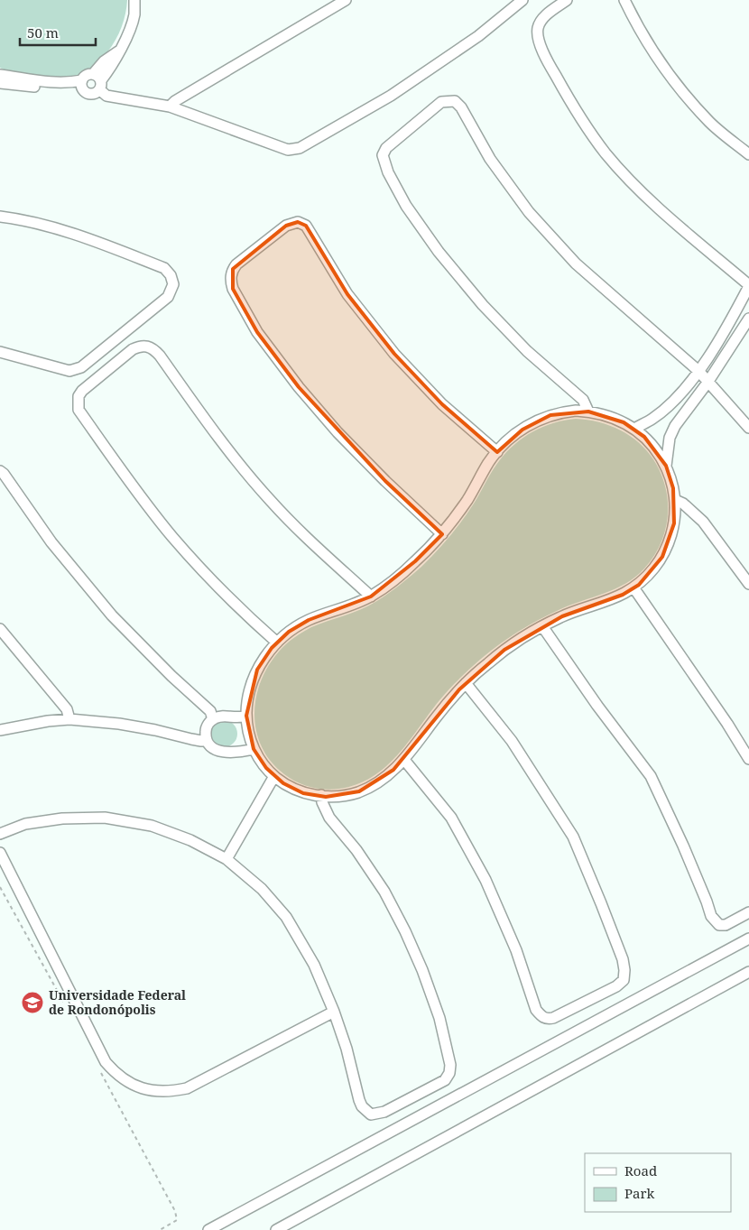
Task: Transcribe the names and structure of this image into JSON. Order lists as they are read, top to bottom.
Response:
{
  "places": {
    "school or university": ["Universidade Federal de Rondonópolis"]
  },
  "legend": ["Road", "Park"],
  "scale_bar": "50 m"
}
